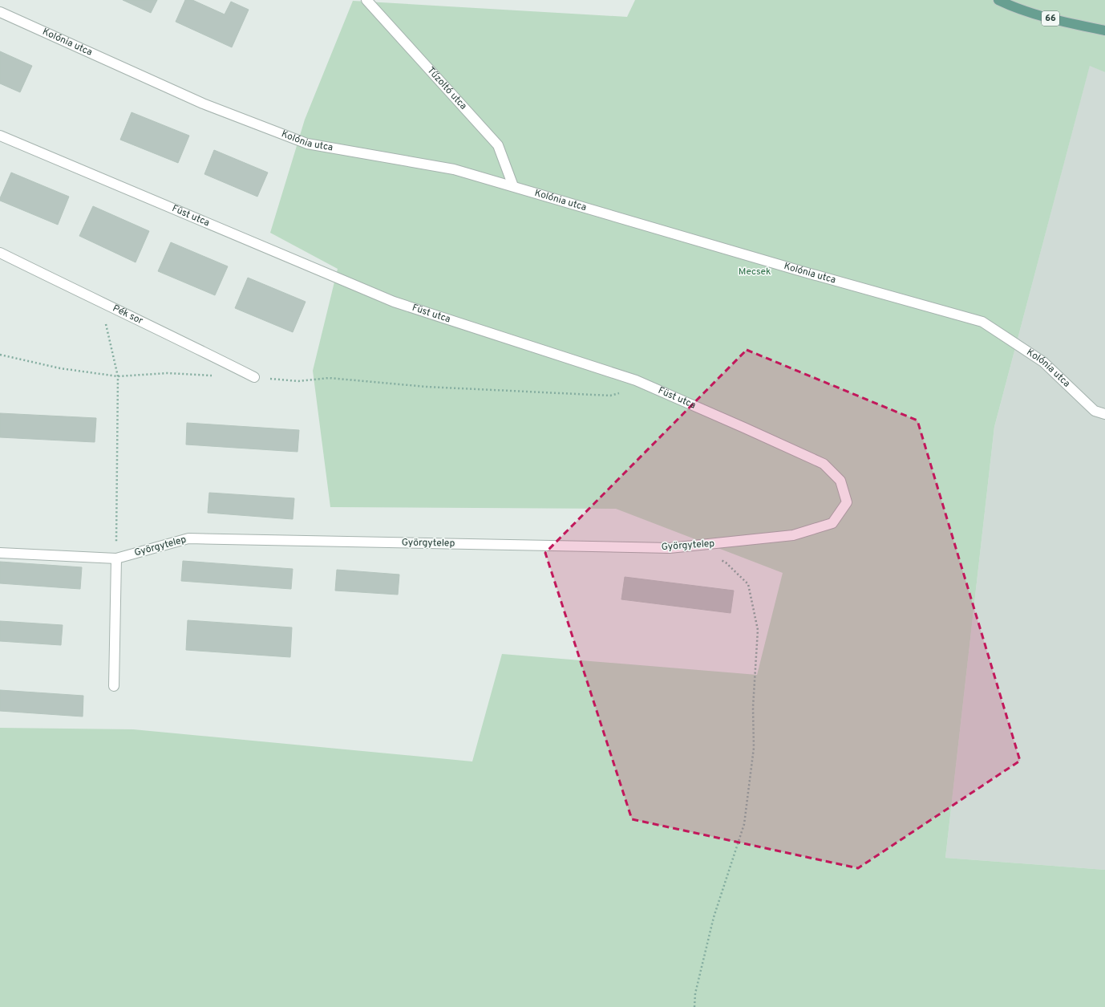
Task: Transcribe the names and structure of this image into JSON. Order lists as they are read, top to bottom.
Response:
{
  "streets": {
    "main road": ["66"],
    "street": [
      "Kolónia utca",
      "Tűzoltó utca",
      "Füst utca",
      "Pék sor",
      "Györgytelep"
    ]
  },
  "crossings": [
    ["Kolónia utca", "Tűzoltó utca"],
    ["Füst utca", "Györgytelep"]
  ],
  "parks": ["Mecsek"]
}
